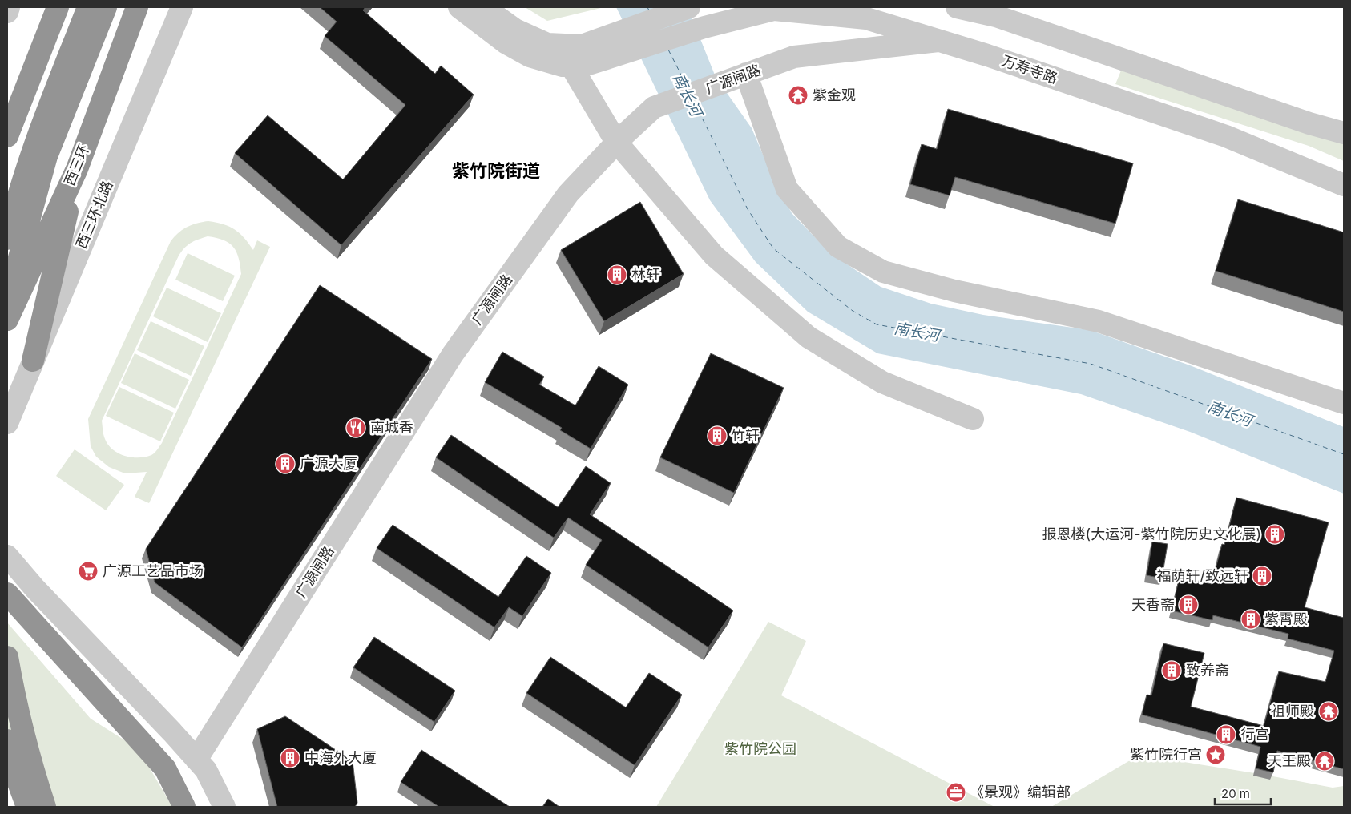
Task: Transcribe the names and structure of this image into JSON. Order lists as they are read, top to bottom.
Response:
{
  "streets": {
    "highway": ["西三环"],
    "street": ["万寿寺路", "广源闸路", "西三环北路"]
  },
  "crossings": [
    ["万寿寺路", "广源闸路"]
  ],
  "districts": ["紫竹院街道"],
  "water": ["南长河"],
  "parks": ["紫竹院公园"],
  "places": {
    "temple": ["紫金观", "祖师殿", "天王殿"],
    "building": [
      "林轩",
      "竹轩",
      "广源大厦",
      "报恩楼(大运河-紫竹院历史文化展)",
      "福荫轩/致远轩",
      "天香斋",
      "紫霄殿",
      "致养斋",
      "行宫",
      "中海外大厦"
    ],
    "restaurant": ["南城香"],
    "supermarket": ["广源工艺品市场"],
    "place": ["紫竹院行宫"],
    "office": ["《景观》编辑部"]
  },
  "scale_bar": "20 m"
}
